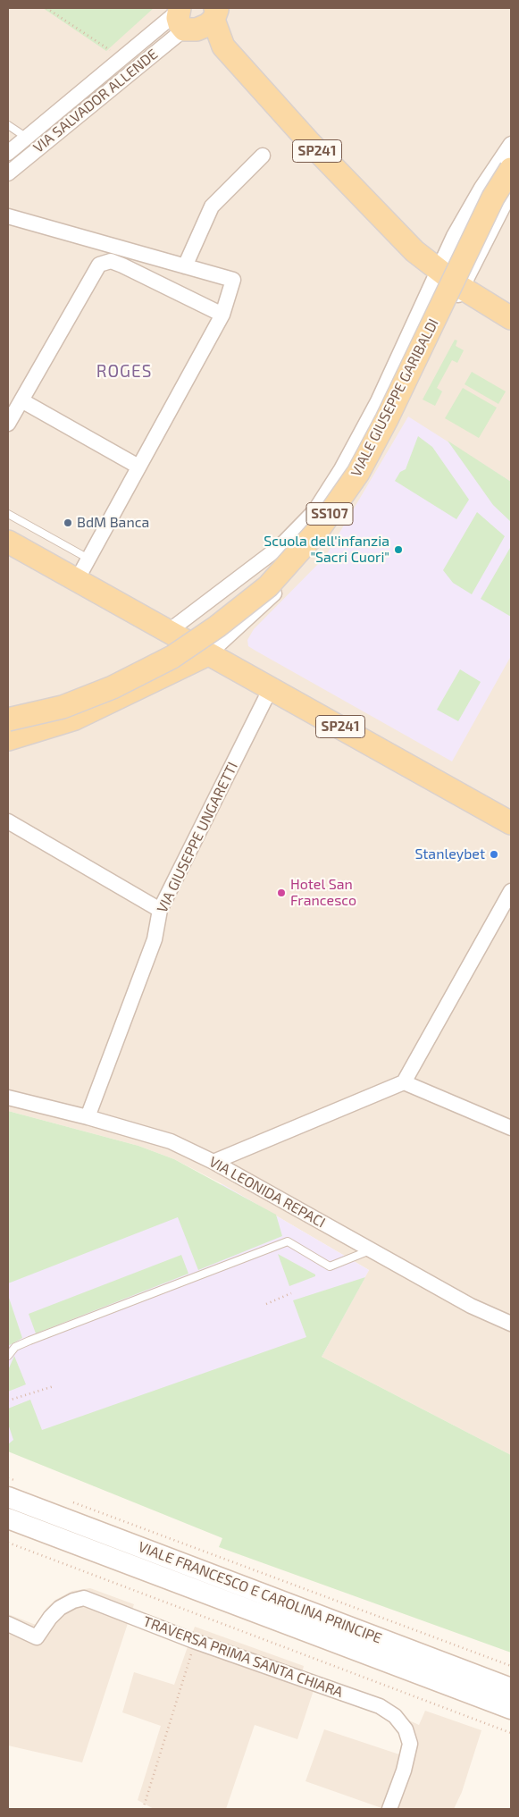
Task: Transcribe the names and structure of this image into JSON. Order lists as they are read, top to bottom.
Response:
{
  "streets": {
    "main road": ["SP241", "VIALE GIUSEPPE GARIBALDI", "SS107"],
    "street": [
      "VIA SALVADOR ALLENDE",
      "VIA GIUSEPPE UNGARETTI",
      "VIA LEONIDA REPACI",
      "VIALE FRANCESCO E CAROLINA PRINCIPE",
      "TRAVERSA PRIMA SANTA CHIARA"
    ]
  },
  "crossings": [
    ["SP241", "VIA GIUSEPPE UNGARETTI"],
    ["VIA GIUSEPPE UNGARETTI", "VIA LEONIDA REPACI"]
  ],
  "districts": ["ROGES"],
  "places": [
    "BdM Banca",
    "Scuola dell'infanzia \"Sacri Cuori\"",
    "Stanleybet",
    "Hotel San Francesco"
  ]
}
